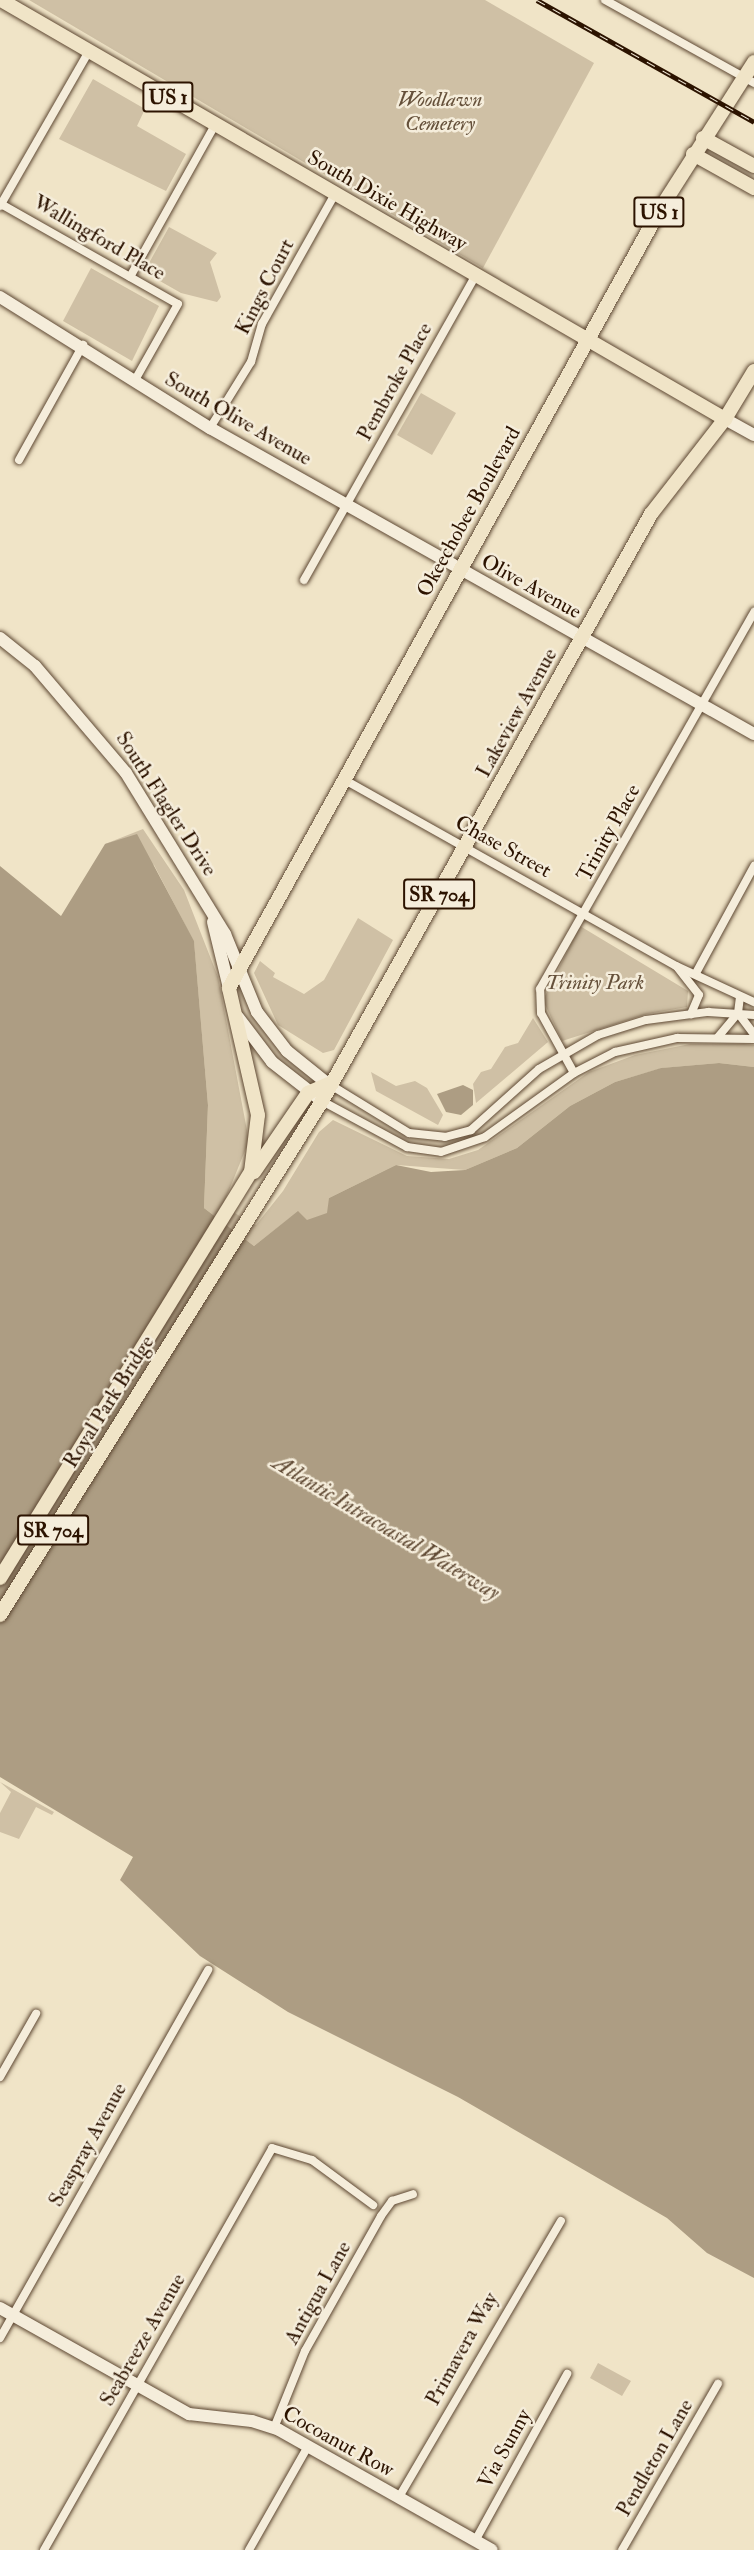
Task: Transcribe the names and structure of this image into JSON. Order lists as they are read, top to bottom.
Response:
{
  "streets": {
    "main road": [
      "US 1",
      "South Dixie Highway",
      "Okeechobee Boulevard",
      "Lakeview Avenue",
      "South Flagler Drive",
      "SR 704",
      "Royal Park Bridge"
    ],
    "street": [
      "Wallingford Place",
      "Kings Court",
      "Pembroke Place",
      "South Olive Avenue",
      "Olive Avenue",
      "Trinity Place",
      "Chase Street",
      "Seaspray Avenue",
      "Antigua Lane",
      "Seabreeze Avenue",
      "Primavera Way",
      "Cocoanut Row",
      "Via Sunny",
      "Pendleton Lane"
    ]
  },
  "crossings": [
    ["South Dixie Highway", "Kings Court"],
    ["South Dixie Highway", "Pembroke Place"],
    ["South Dixie Highway", "Okeechobee Boulevard"],
    ["South Dixie Highway", "Lakeview Avenue"],
    ["Wallingford Place", "South Olive Avenue"],
    ["Kings Court", "South Olive Avenue"],
    ["Pembroke Place", "South Olive Avenue"],
    ["South Olive Avenue", "Okeechobee Boulevard"],
    ["South Olive Avenue", "Olive Avenue"],
    ["Okeechobee Boulevard", "Olive Avenue"],
    ["Okeechobee Boulevard", "South Flagler Drive"],
    ["Okeechobee Boulevard", "Chase Street"],
    ["Olive Avenue", "Lakeview Avenue"],
    ["Lakeview Avenue", "South Flagler Drive"],
    ["Lakeview Avenue", "Chase Street"],
    ["Lakeview Avenue", "Royal Park Bridge"],
    ["South Flagler Drive", "Trinity Place"],
    ["South Flagler Drive", "Chase Street"],
    ["South Flagler Drive", "SR 704"],
    ["Trinity Place", "Chase Street"],
    ["SR 704", "Royal Park Bridge"],
    ["Seaspray Avenue", "Cocoanut Row"],
    ["Antigua Lane", "Cocoanut Row"],
    ["Seabreeze Avenue", "Cocoanut Row"],
    ["Primavera Way", "Cocoanut Row"],
    ["Cocoanut Row", "Via Sunny"]
  ],
  "water": ["Atlantic Intracoastal Waterway"],
  "parks": ["Woodlawn Cemetery", "Trinity Park"]
}
